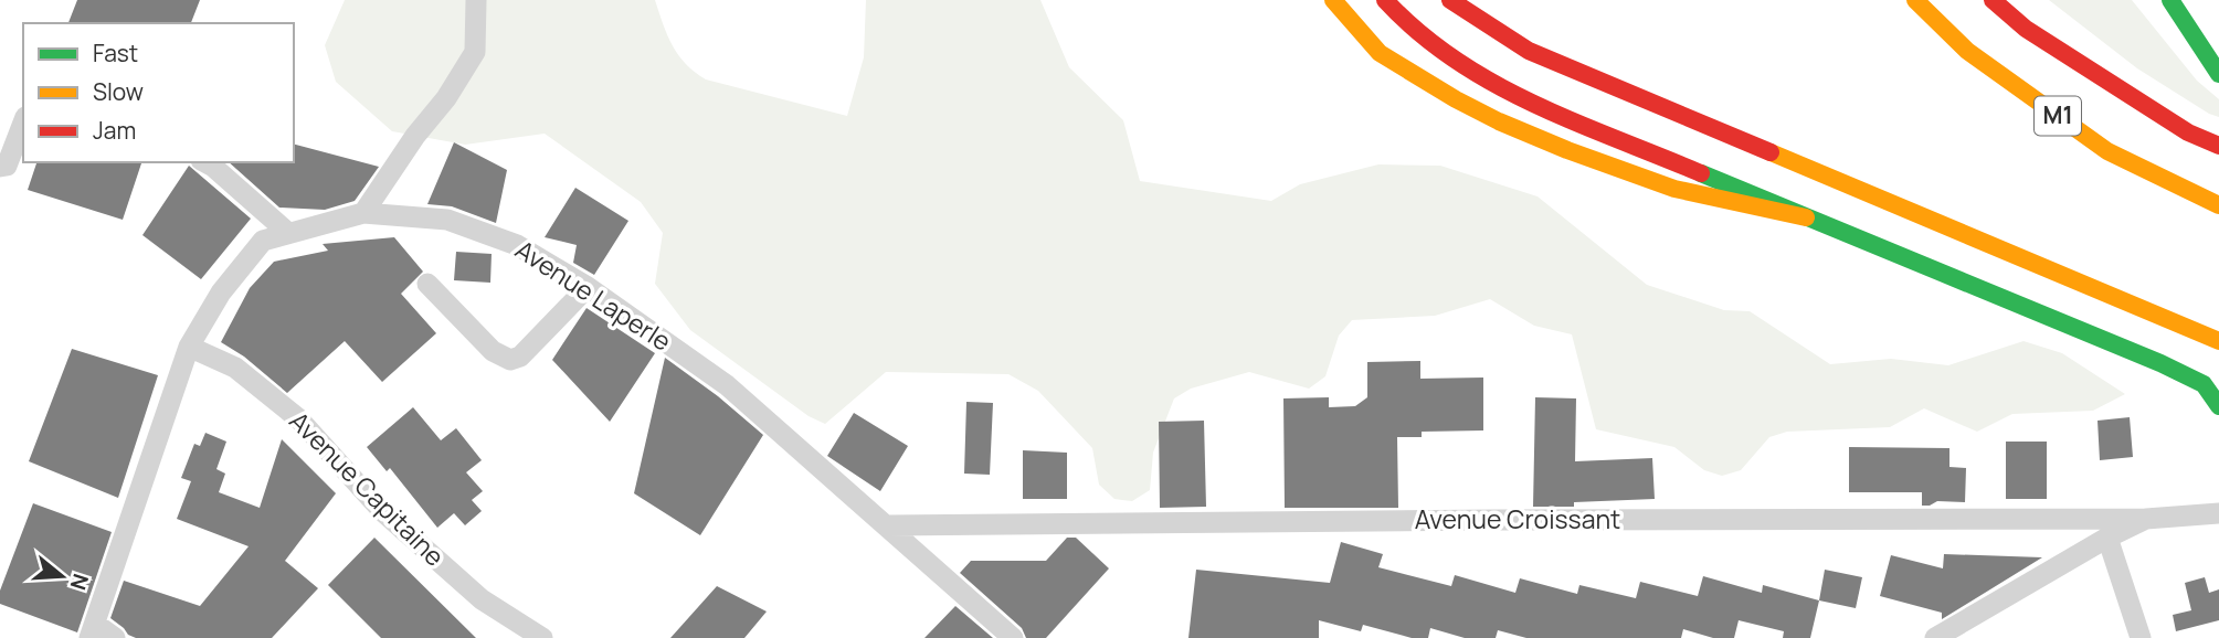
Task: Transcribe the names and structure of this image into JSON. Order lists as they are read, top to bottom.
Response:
{
  "streets": {
    "main road": ["M1"],
    "street": ["Avenue Laperle", "Avenue Capitaine", "Avenue Croissant"]
  },
  "crossings": [
    ["Avenue Laperle", "Avenue Capitaine"],
    ["Avenue Laperle", "Avenue Croissant"]
  ],
  "legend": ["Fast", "Slow", "Jam"],
  "north": "right"
}
